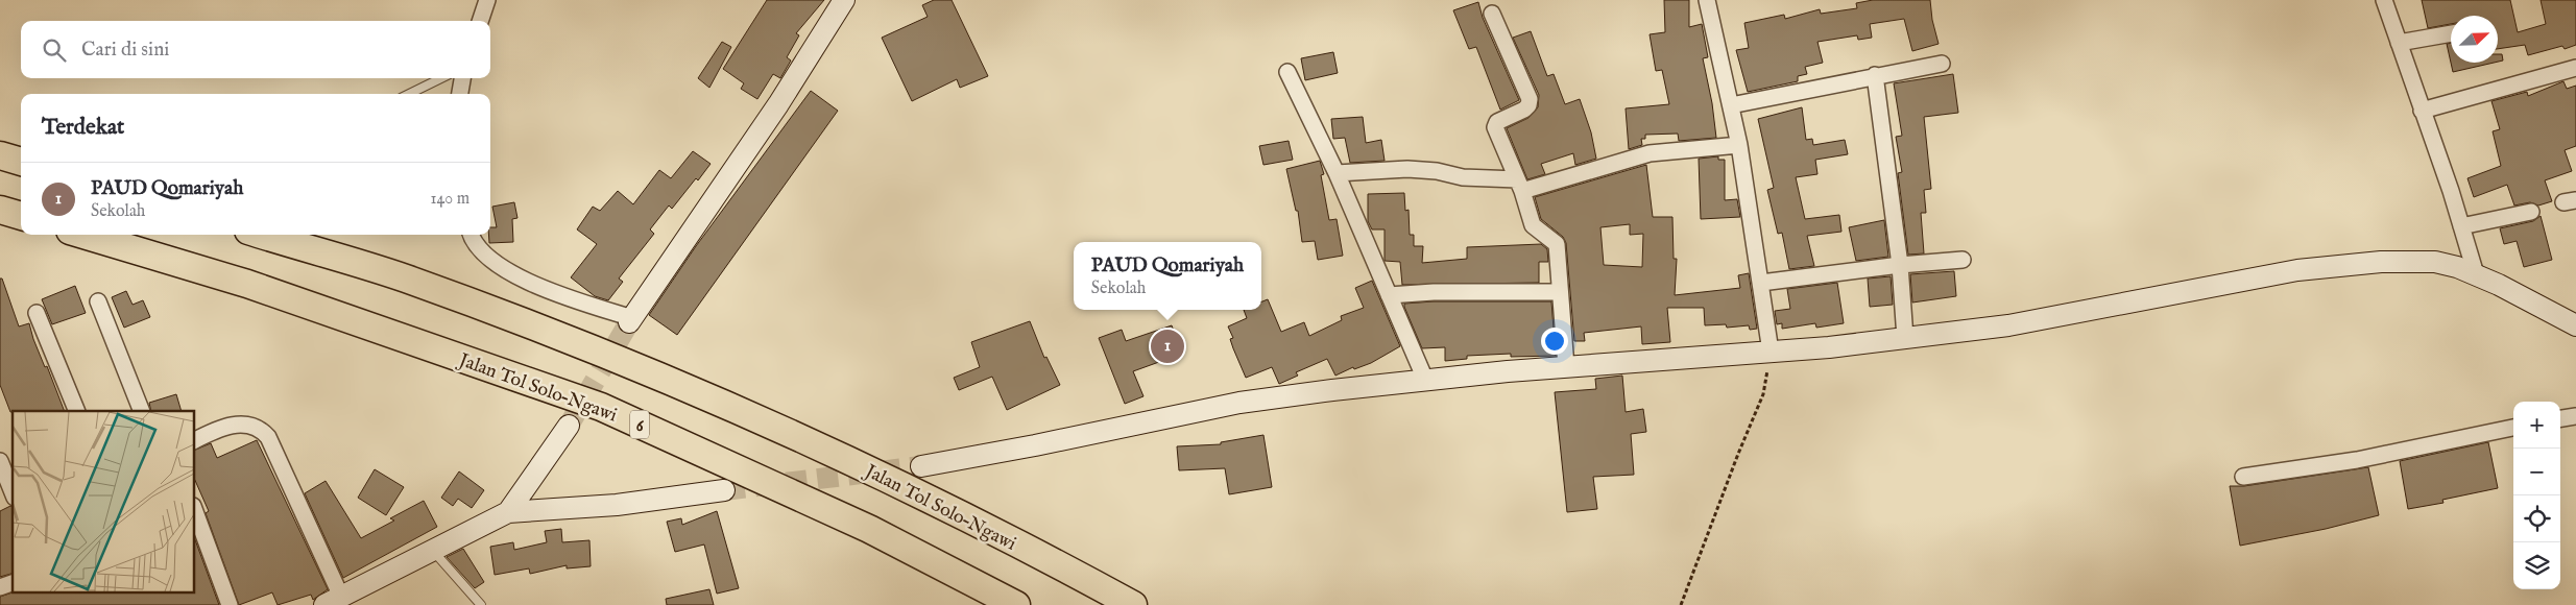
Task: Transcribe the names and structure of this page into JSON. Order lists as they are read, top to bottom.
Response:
{
  "streets": {
    "highway": ["Jalan Tol Solo–Ngawi", "6"]
  },
  "north": "top right",
  "page": {
    "search": "Cari di sini",
    "heading": "Terdekat",
    "list": [
      {
        "mark": "1",
        "name": "PAUD Qomariyah",
        "note": "Sekolah",
        "value": "140 m"
      }
    ],
    "popup": ["PAUD Qomariyah", "Sekolah"],
    "pins": "1",
    "map_buttons": ["+", "−"]
  }
}
